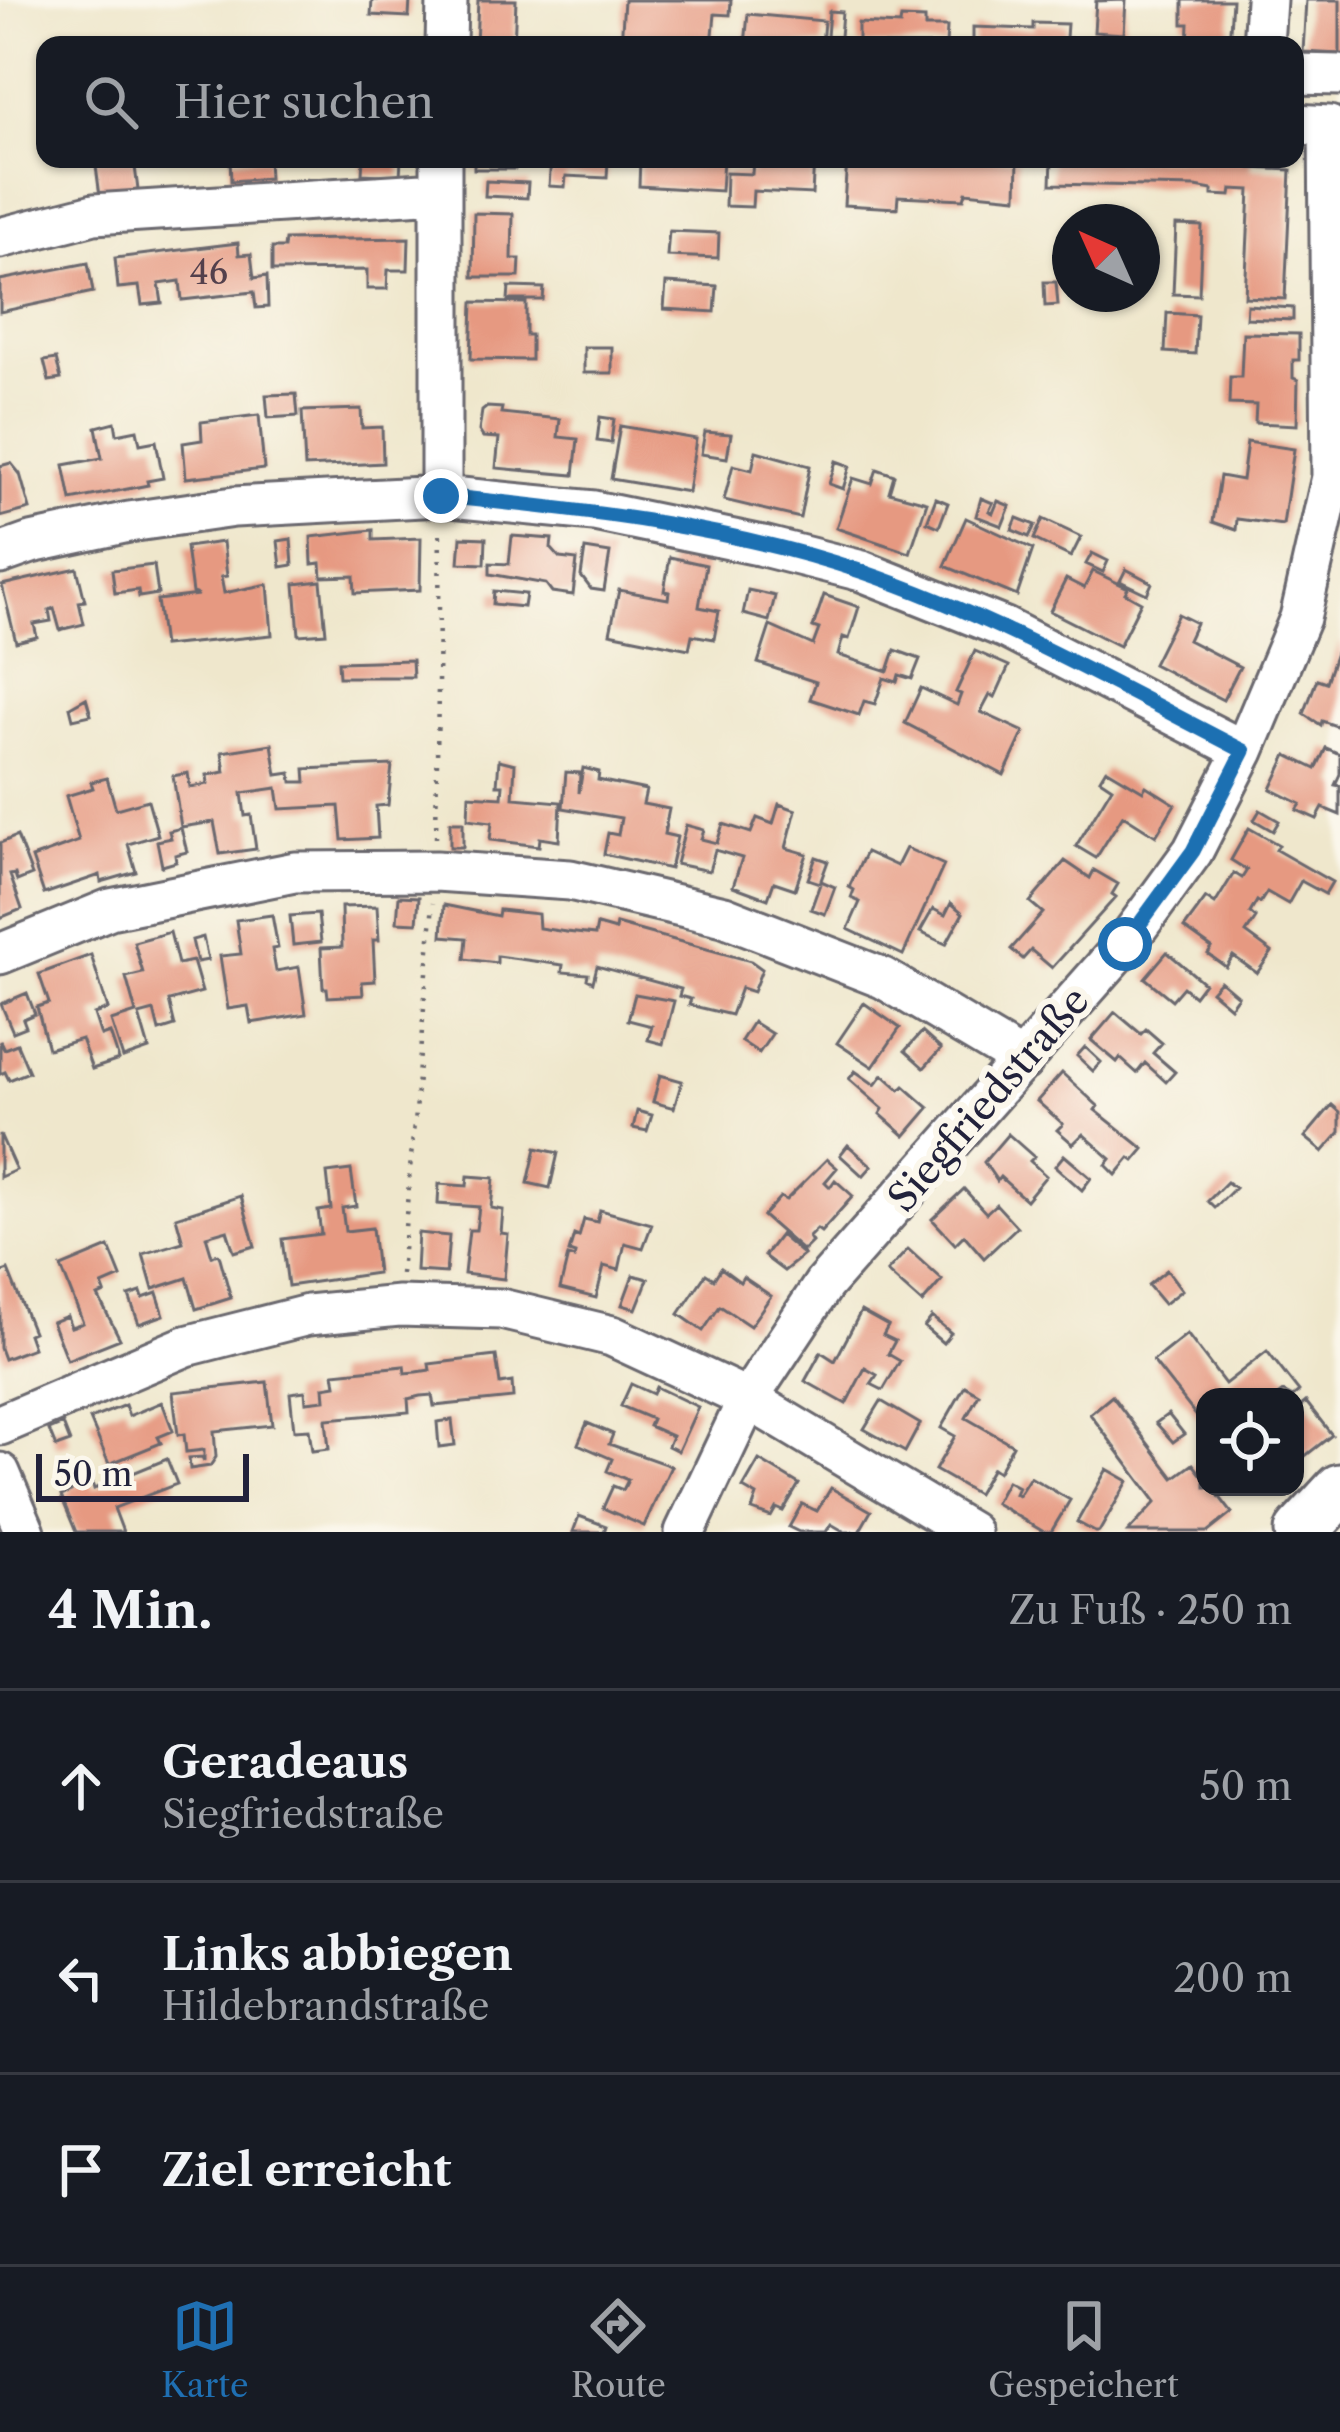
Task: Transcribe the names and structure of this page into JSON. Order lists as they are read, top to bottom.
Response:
{
  "streets": {
    "street": ["Siegfriedstraße"]
  },
  "house_numbers": ["46"],
  "scale_bar": "50 m",
  "north": "top left",
  "page": {
    "search": "Hier suchen",
    "scale": "50 m",
    "heading": ["4 Min.", "Zu Fuß · 250 m"],
    "list": [
      ["Geradeaus", "Siegfriedstraße", "50 m"],
      ["Links abbiegen", "Hildebrandstraße", "200 m"],
      "Ziel erreicht"
    ],
    "nav": ["Karte", "Route", "Gespeichert"]
  }
}
